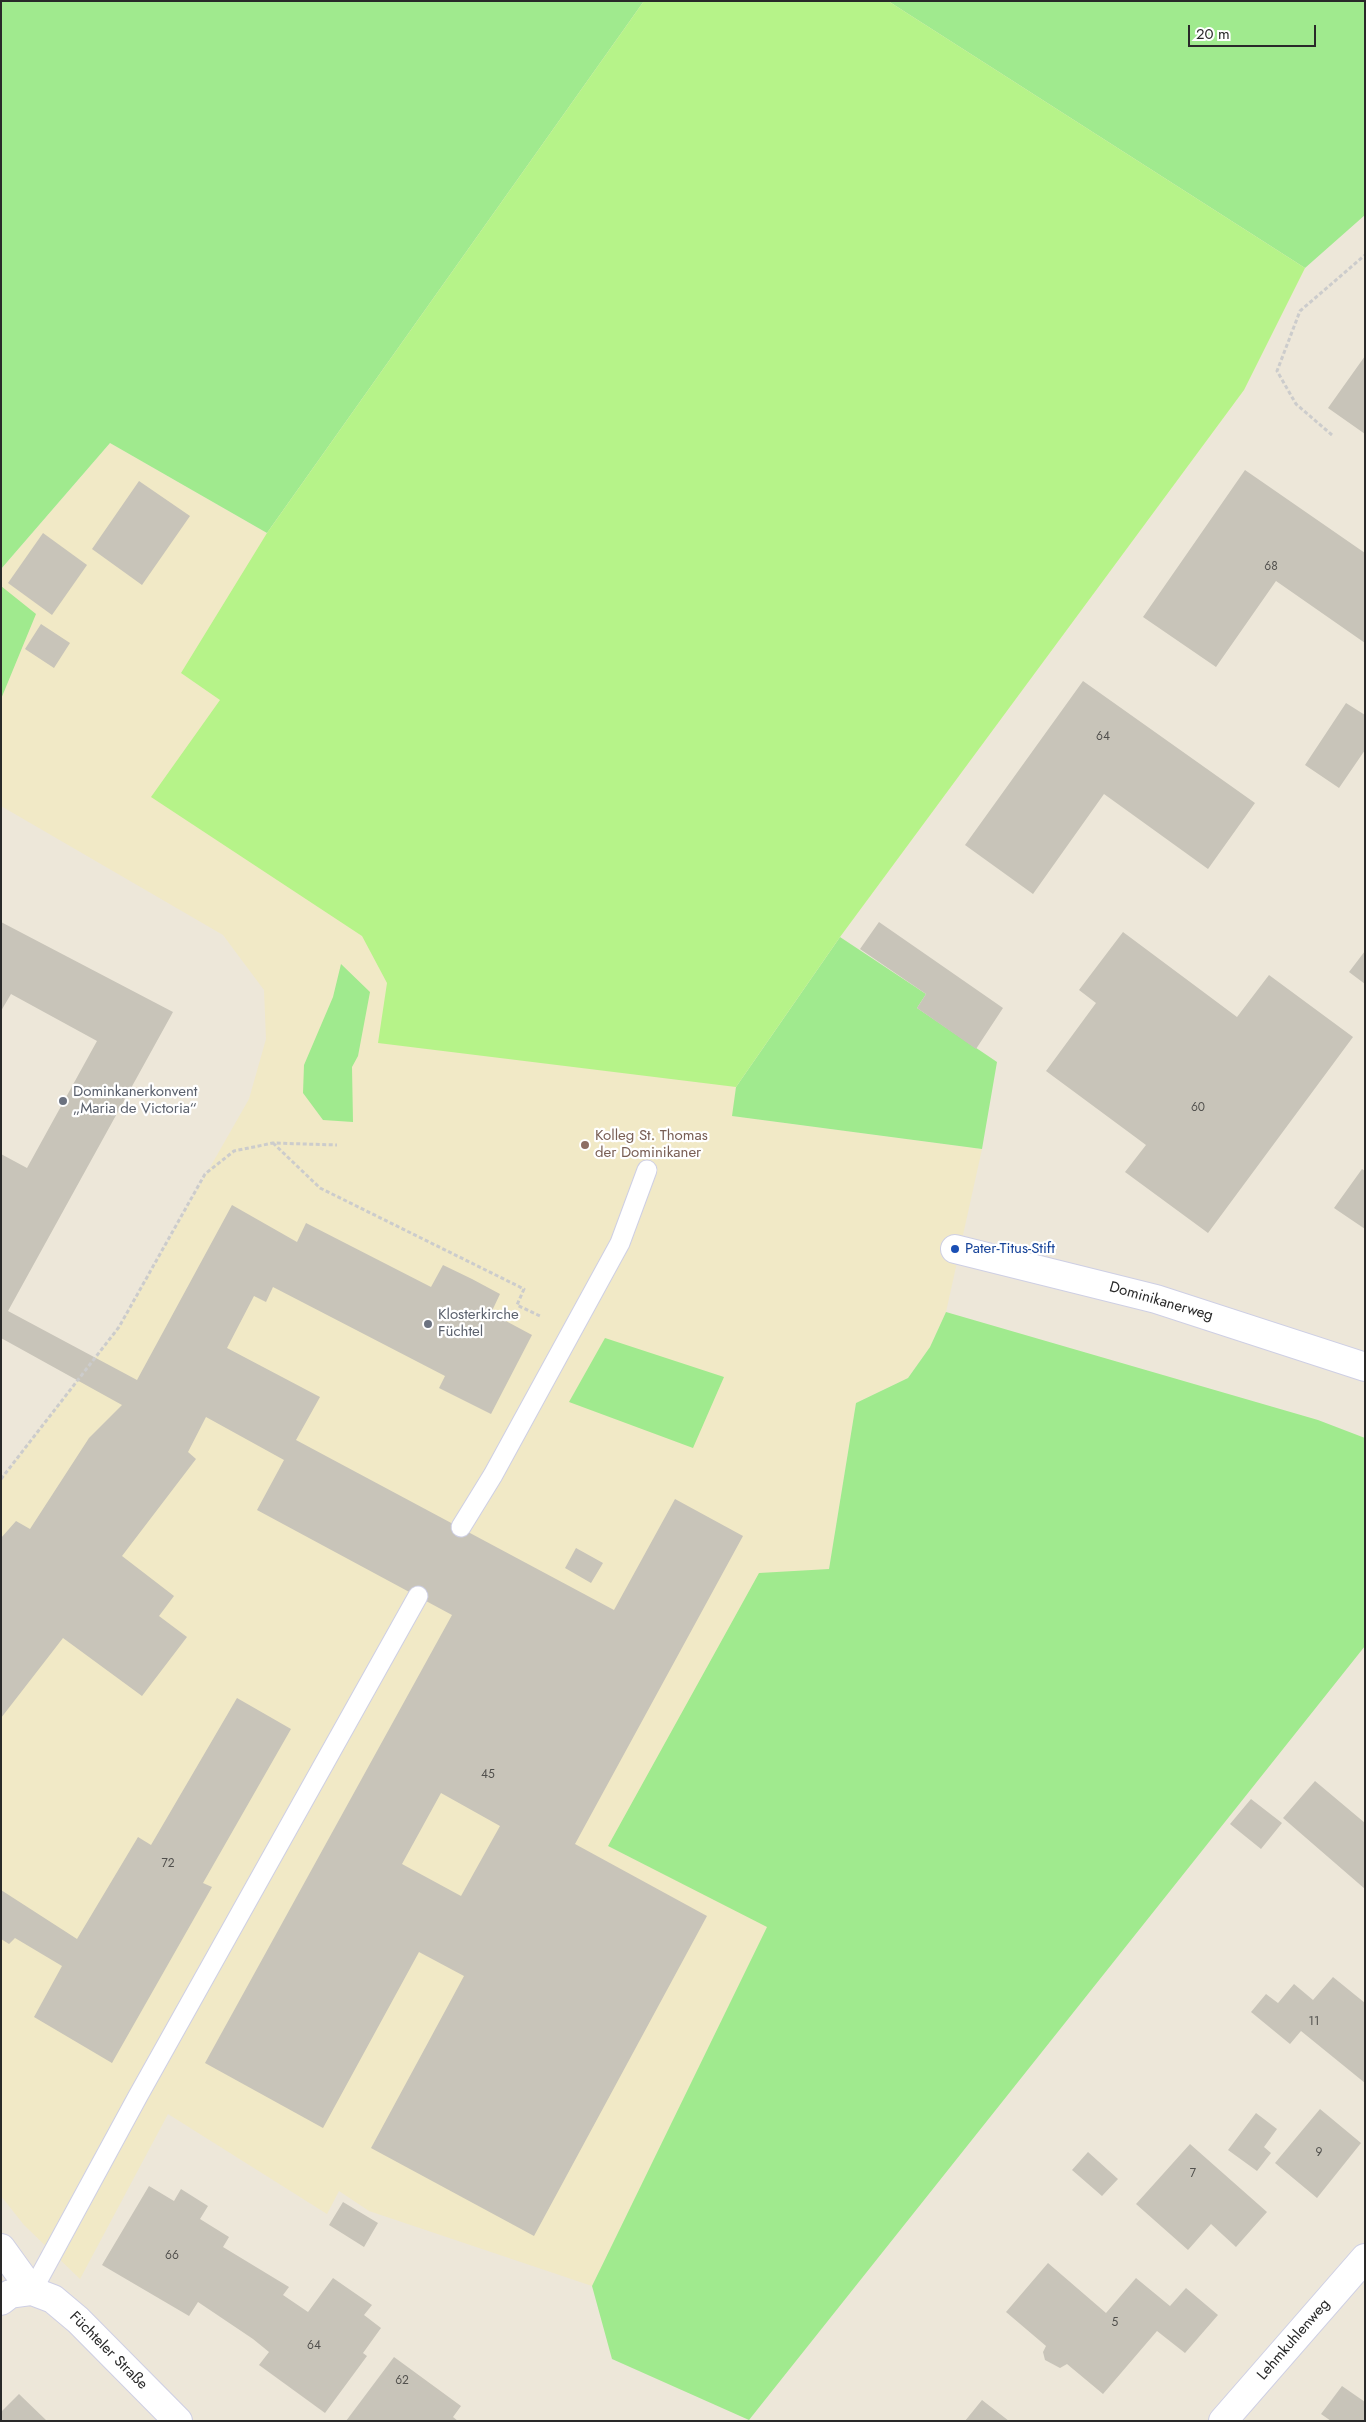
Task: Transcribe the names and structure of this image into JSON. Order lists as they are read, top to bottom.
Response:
{
  "streets": {
    "street": ["Dominikanerweg", "Lehmkuhlenweg", "Füchteler Straße"]
  },
  "places": [
    "Dominkanerkonvent „Maria de Victoria“",
    "Kolleg St. Thomas der Dominikaner",
    "Pater-Titus-Stift",
    "Klosterkirche Füchtel"
  ],
  "house_numbers": [
    "68",
    "64",
    "60",
    "45",
    "72",
    "11",
    "9",
    "7",
    "66",
    "5",
    "64",
    "62"
  ],
  "scale_bar": "20 m"
}
